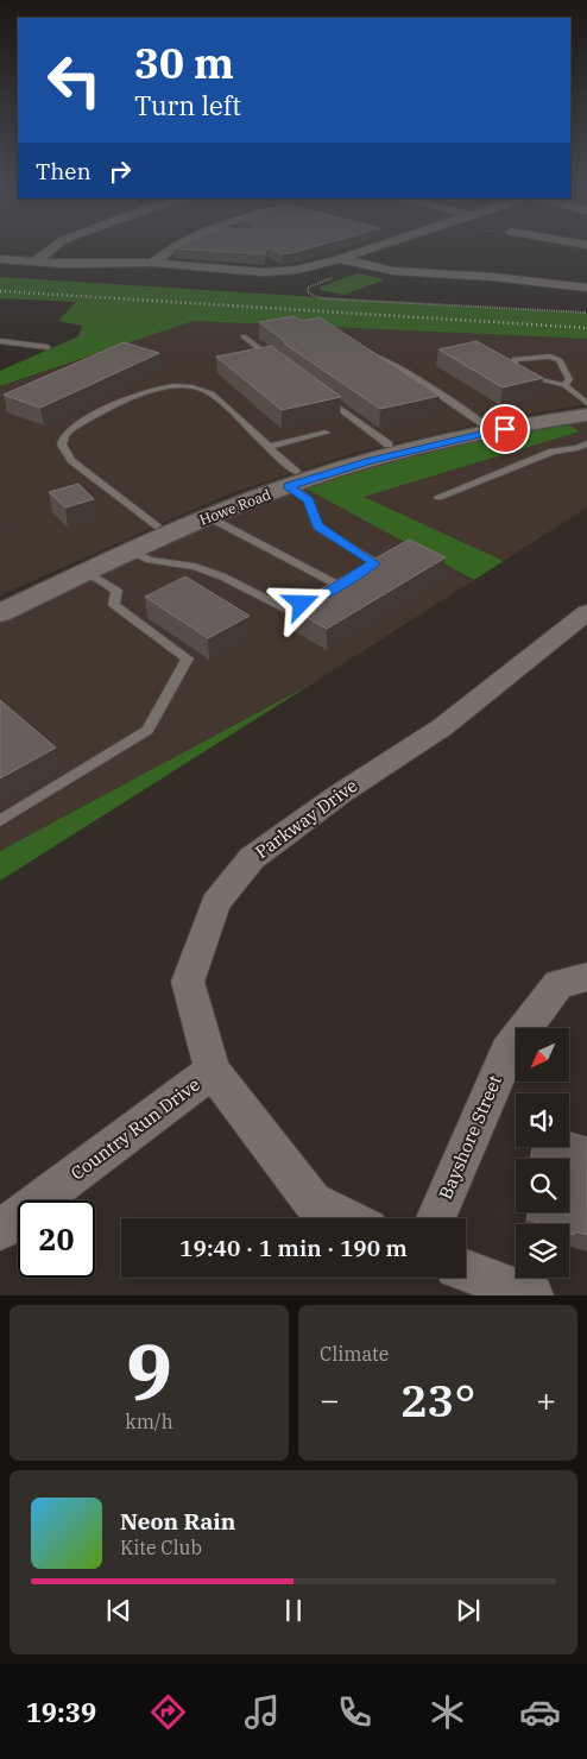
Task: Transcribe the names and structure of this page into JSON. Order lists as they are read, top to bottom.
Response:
{
  "streets": {
    "street": [
      "Howe Road",
      "Parkway Drive",
      "Country Run Drive",
      "Bayshore Street"
    ]
  },
  "crossings": [
    ["Parkway Drive", "Country Run Drive"]
  ],
  "north": "bottom left",
  "page": {
    "turn": ["30 m", "Turn left"],
    "then": "Then",
    "limit": "20",
    "trip": "19:40 · 1 min · 190 m",
    "tile": [
      ["9", "km/h"],
      "Climate"
    ],
    "heat": ["−", "23°", "+"],
    "song": ["Neon Rain", "Kite Club"],
    "tabs": "19:39"
  }
}
